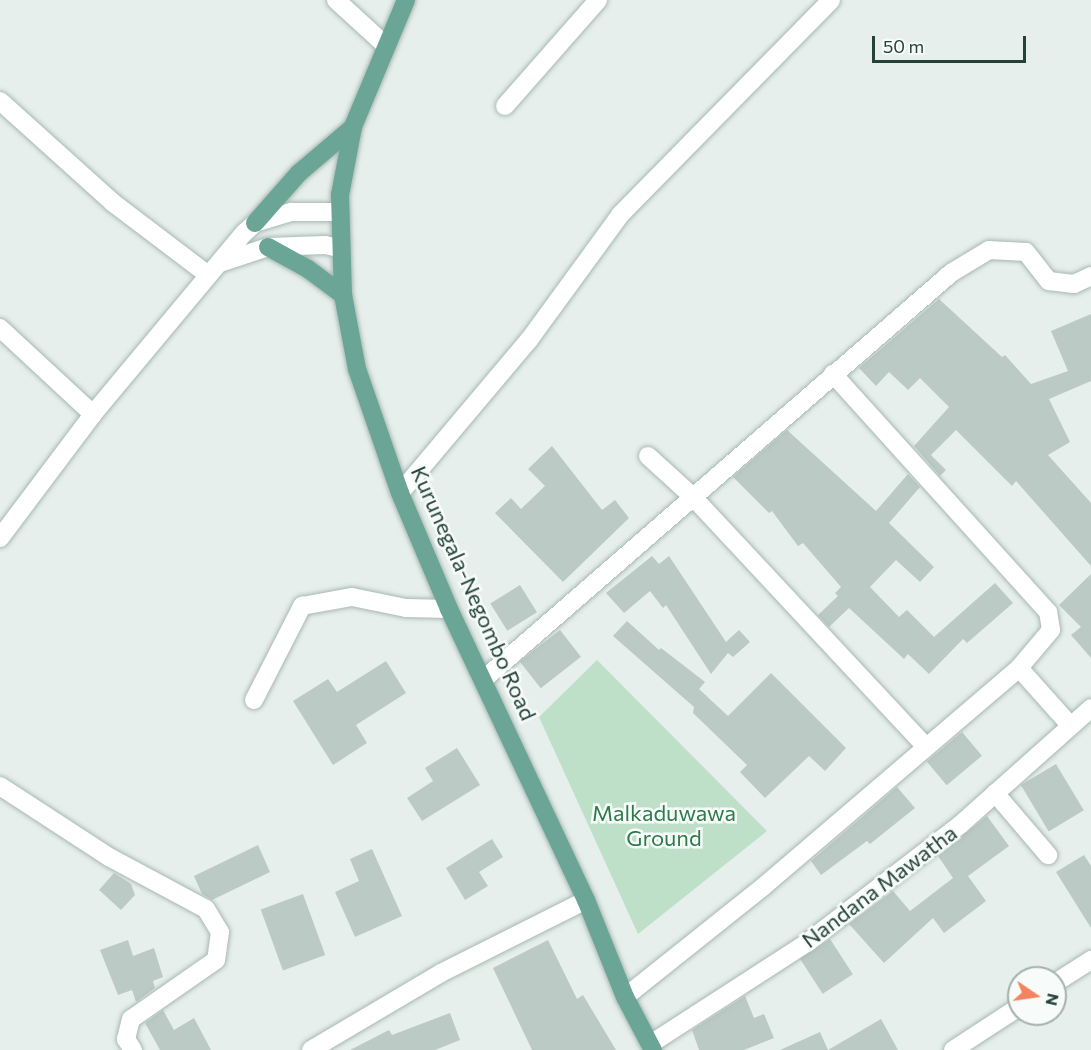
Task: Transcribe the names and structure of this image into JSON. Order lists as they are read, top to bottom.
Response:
{
  "streets": {
    "main road": ["Kurunegala-Negombo Road"],
    "street": ["Nandana Mawatha"]
  },
  "crossings": [
    ["Kurunegala-Negombo Road", "Nandana Mawatha"]
  ],
  "parks": ["Malkaduwawa Ground"],
  "scale_bar": "50 m",
  "north": "right"
}
